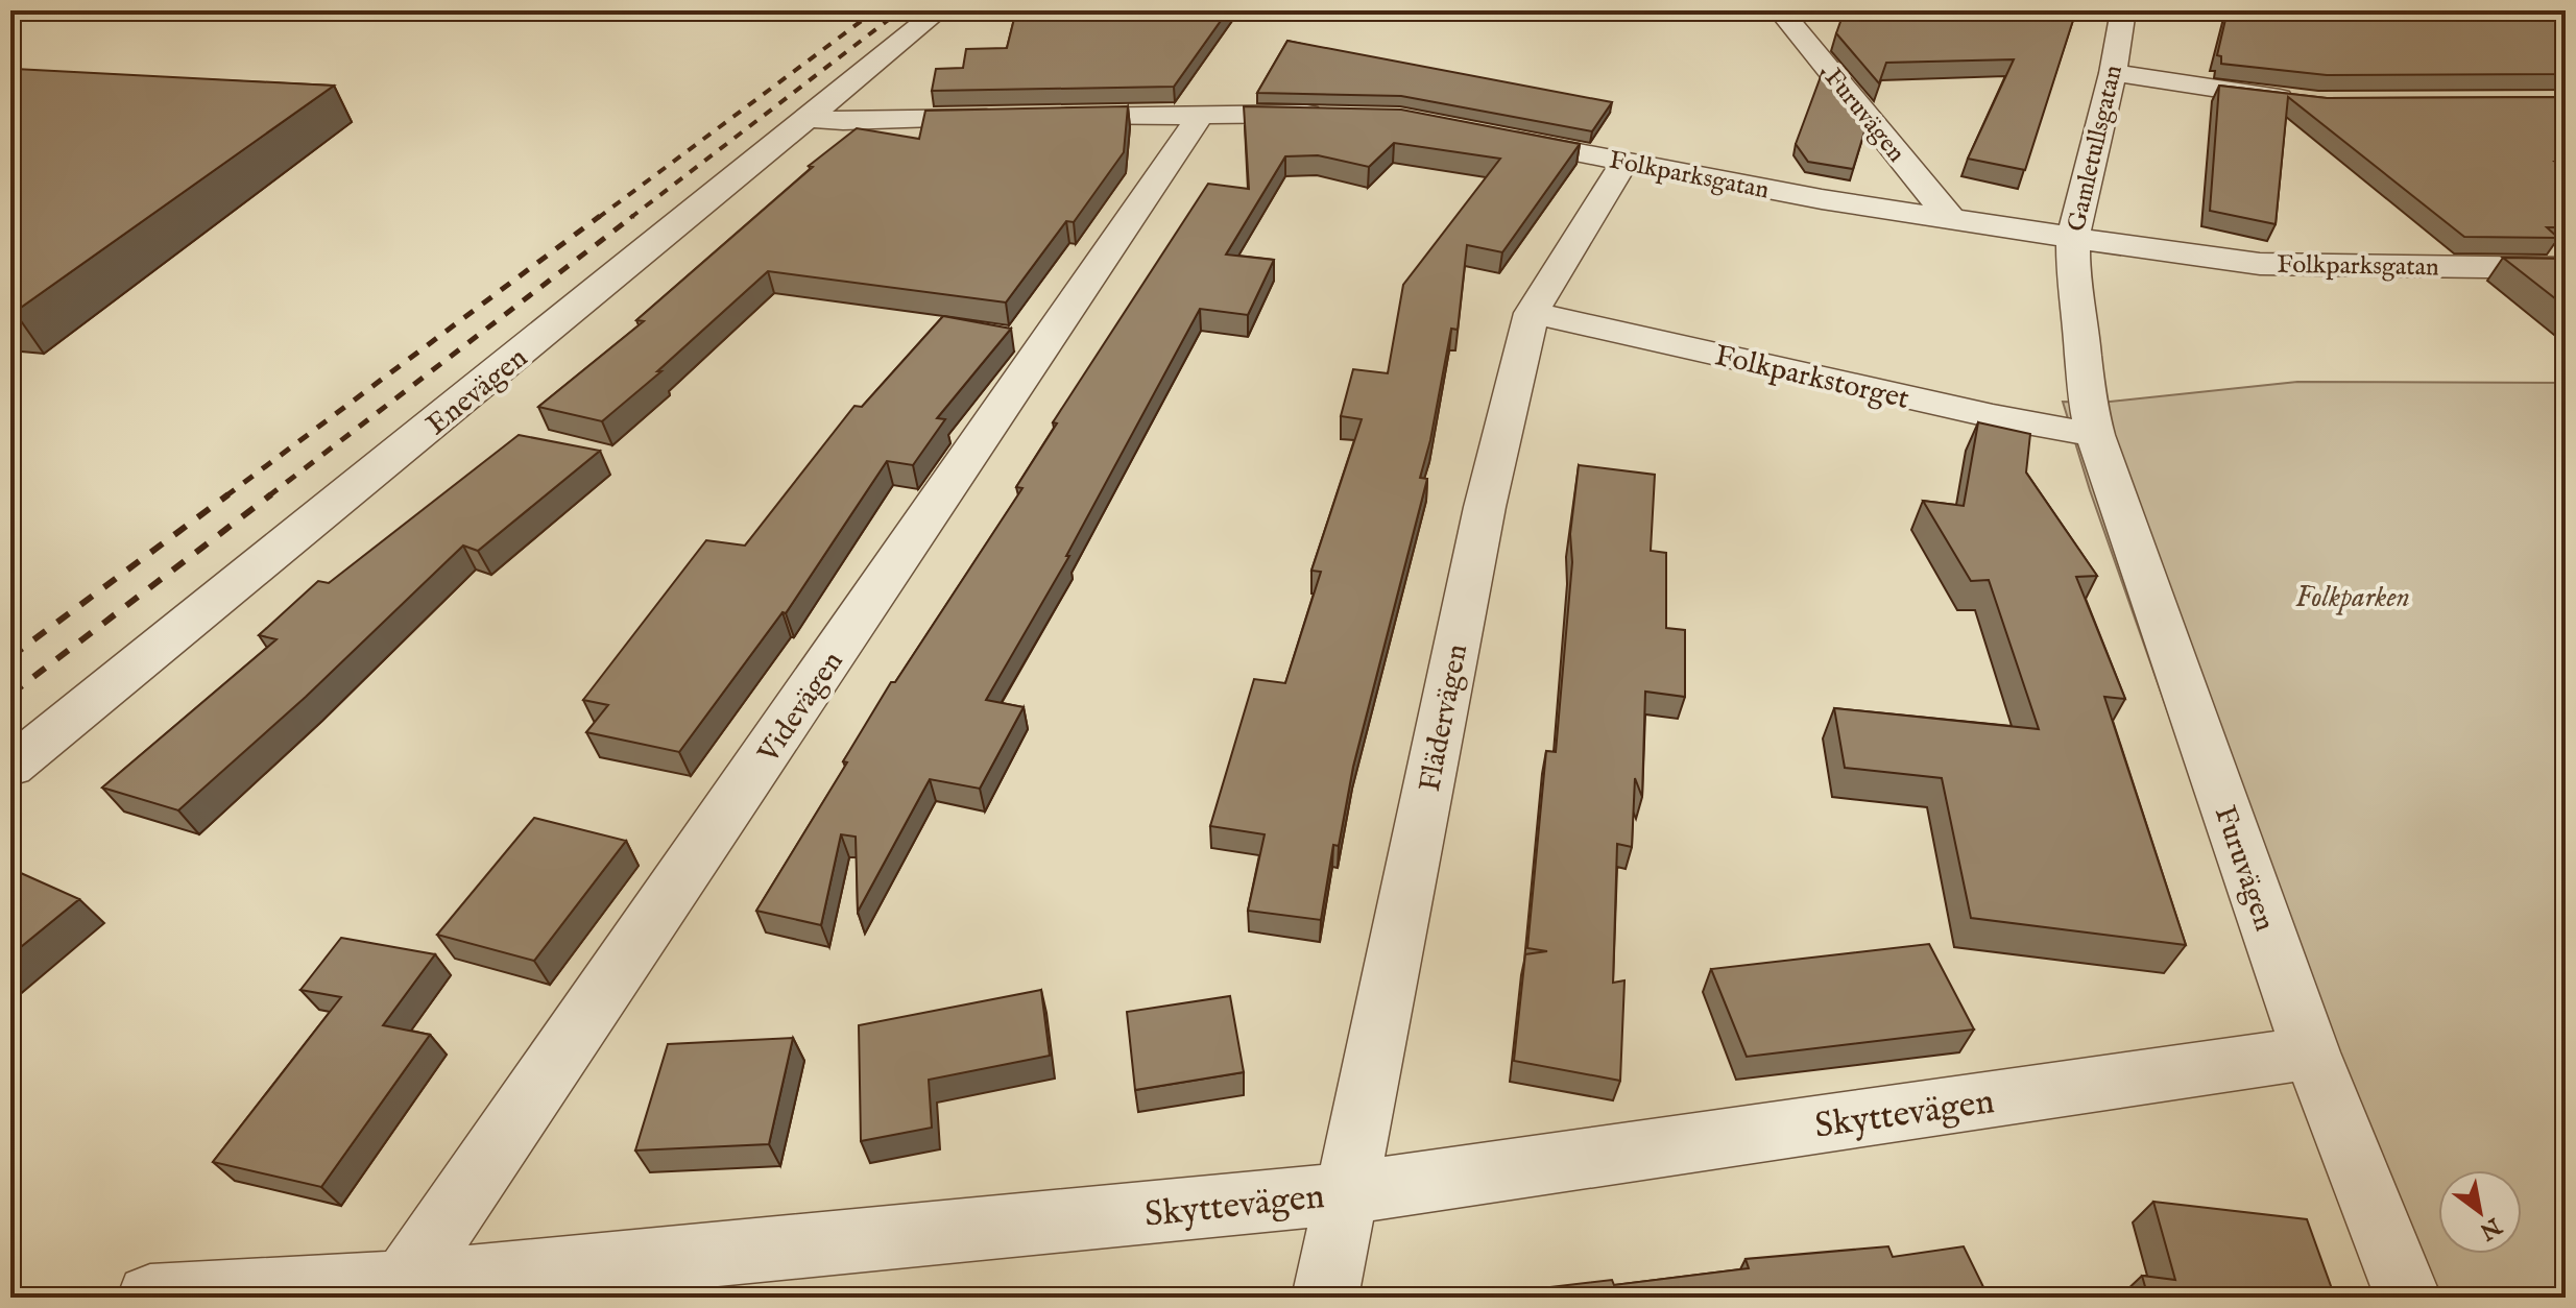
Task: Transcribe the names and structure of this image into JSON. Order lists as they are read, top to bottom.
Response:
{
  "streets": {
    "street": [
      "Furuvägen",
      "Gamletullsgatan",
      "Folkparksgatan",
      "Folkparkstorget",
      "Enevägen",
      "Videvägen",
      "Flädervägen",
      "Skyttevägen"
    ]
  },
  "crossings": [
    ["Furuvägen", "Gamletullsgatan"],
    ["Furuvägen", "Folkparksgatan"],
    ["Furuvägen", "Folkparkstorget"],
    ["Furuvägen", "Skyttevägen"],
    ["Gamletullsgatan", "Folkparksgatan"],
    ["Gamletullsgatan", "Folkparkstorget"],
    ["Folkparksgatan", "Flädervägen"],
    ["Folkparkstorget", "Flädervägen"],
    ["Videvägen", "Skyttevägen"],
    ["Flädervägen", "Skyttevägen"]
  ],
  "parks": ["Folkparken"],
  "north": "bottom right"
}
